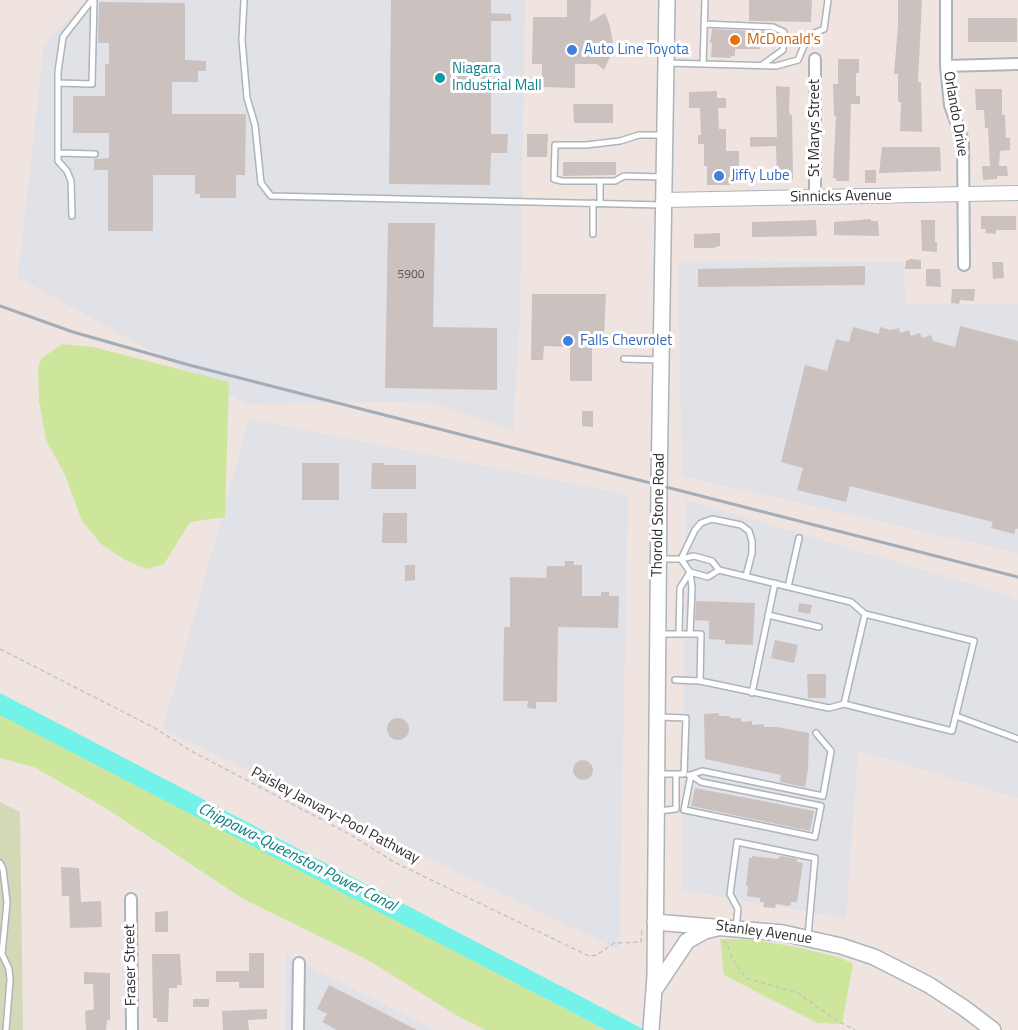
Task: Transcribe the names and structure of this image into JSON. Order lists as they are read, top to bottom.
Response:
{
  "streets": {
    "main road": ["Thorold Stone Road", "Stanley Avenue"],
    "street": [
      "Orlando Drive",
      "St Marys Street",
      "Sinnicks Avenue",
      "Fraser Street"
    ],
    "path": ["Paisley Janvary-Pool Pathway"]
  },
  "crossings": [
    ["Orlando Drive", "Sinnicks Avenue"],
    ["St Marys Street", "Sinnicks Avenue"],
    ["Sinnicks Avenue", "Thorold Stone Road"],
    ["Thorold Stone Road", "Paisley Janvary-Pool Pathway"],
    ["Thorold Stone Road", "Stanley Avenue"],
    ["Paisley Janvary-Pool Pathway", "Stanley Avenue"]
  ],
  "water": ["Chippawa-Queenston Power Canal"],
  "places": [
    "McDonald's",
    "Auto Line Toyota",
    "Niagara Industrial Mall",
    "Jiffy Lube",
    "Falls Chevrolet"
  ],
  "house_numbers": ["5900"]
}
